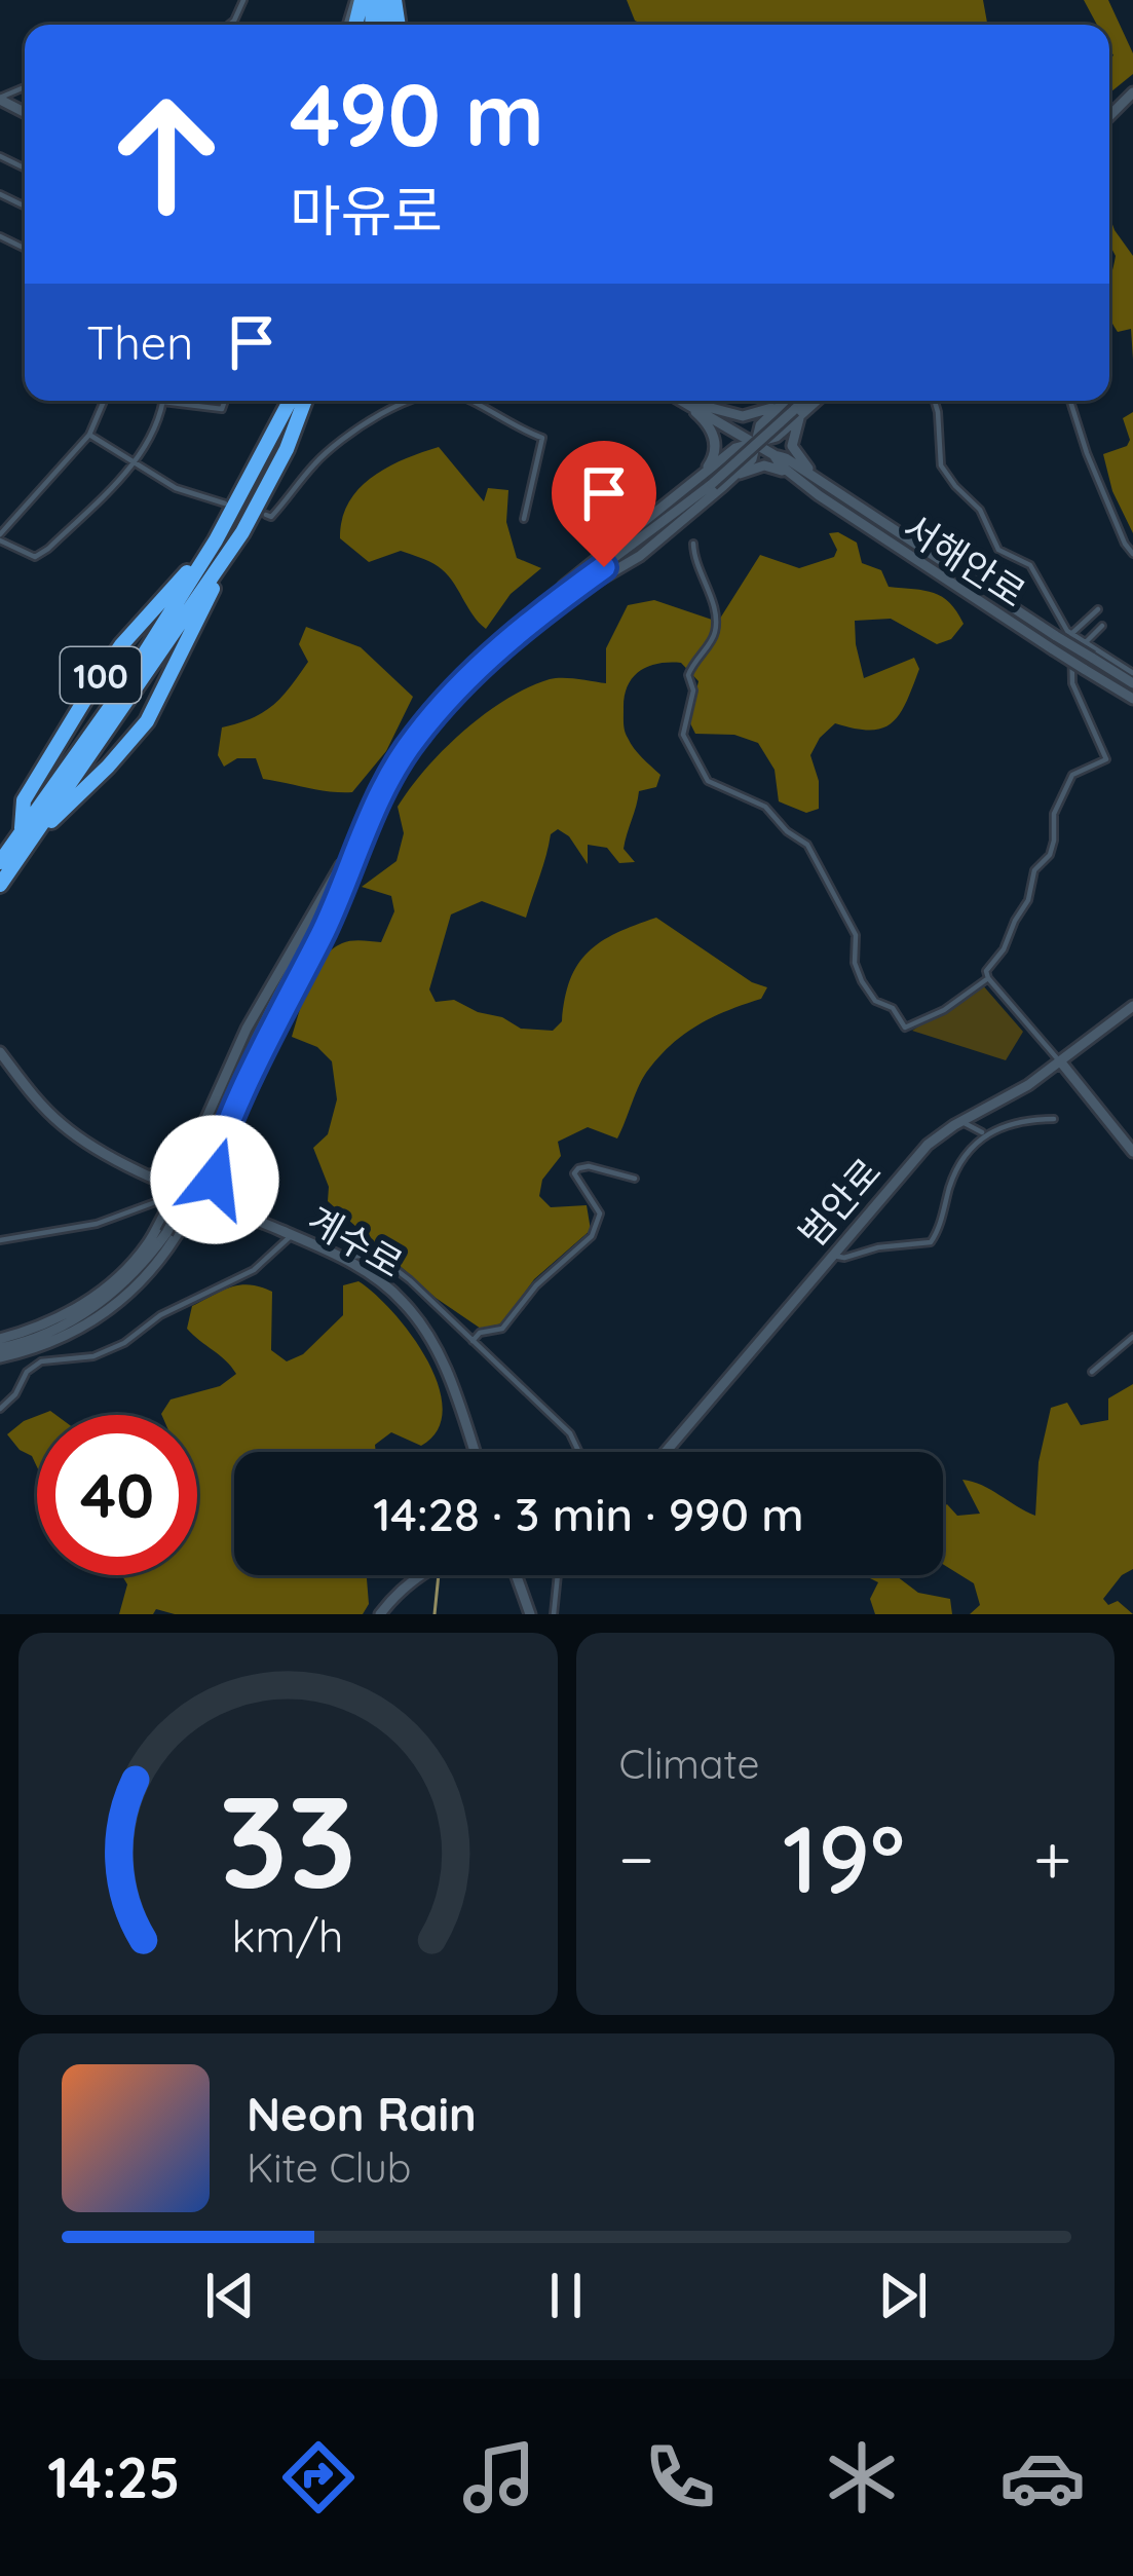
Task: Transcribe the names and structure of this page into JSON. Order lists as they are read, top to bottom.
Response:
{
  "streets": {
    "highway": ["100"],
    "main road": ["서해안로", "범안로", "계수로"]
  },
  "page": {
    "turn": ["490 m", "마유로"],
    "then": "Then",
    "limit": "40",
    "trip": "14:28 · 3 min · 990 m",
    "tile": "Climate",
    "heat": ["−", "19°", "+"],
    "song": ["Neon Rain", "Kite Club"],
    "tabs": "14:25",
    "gauge": ["33", "km/h"]
  }
}
